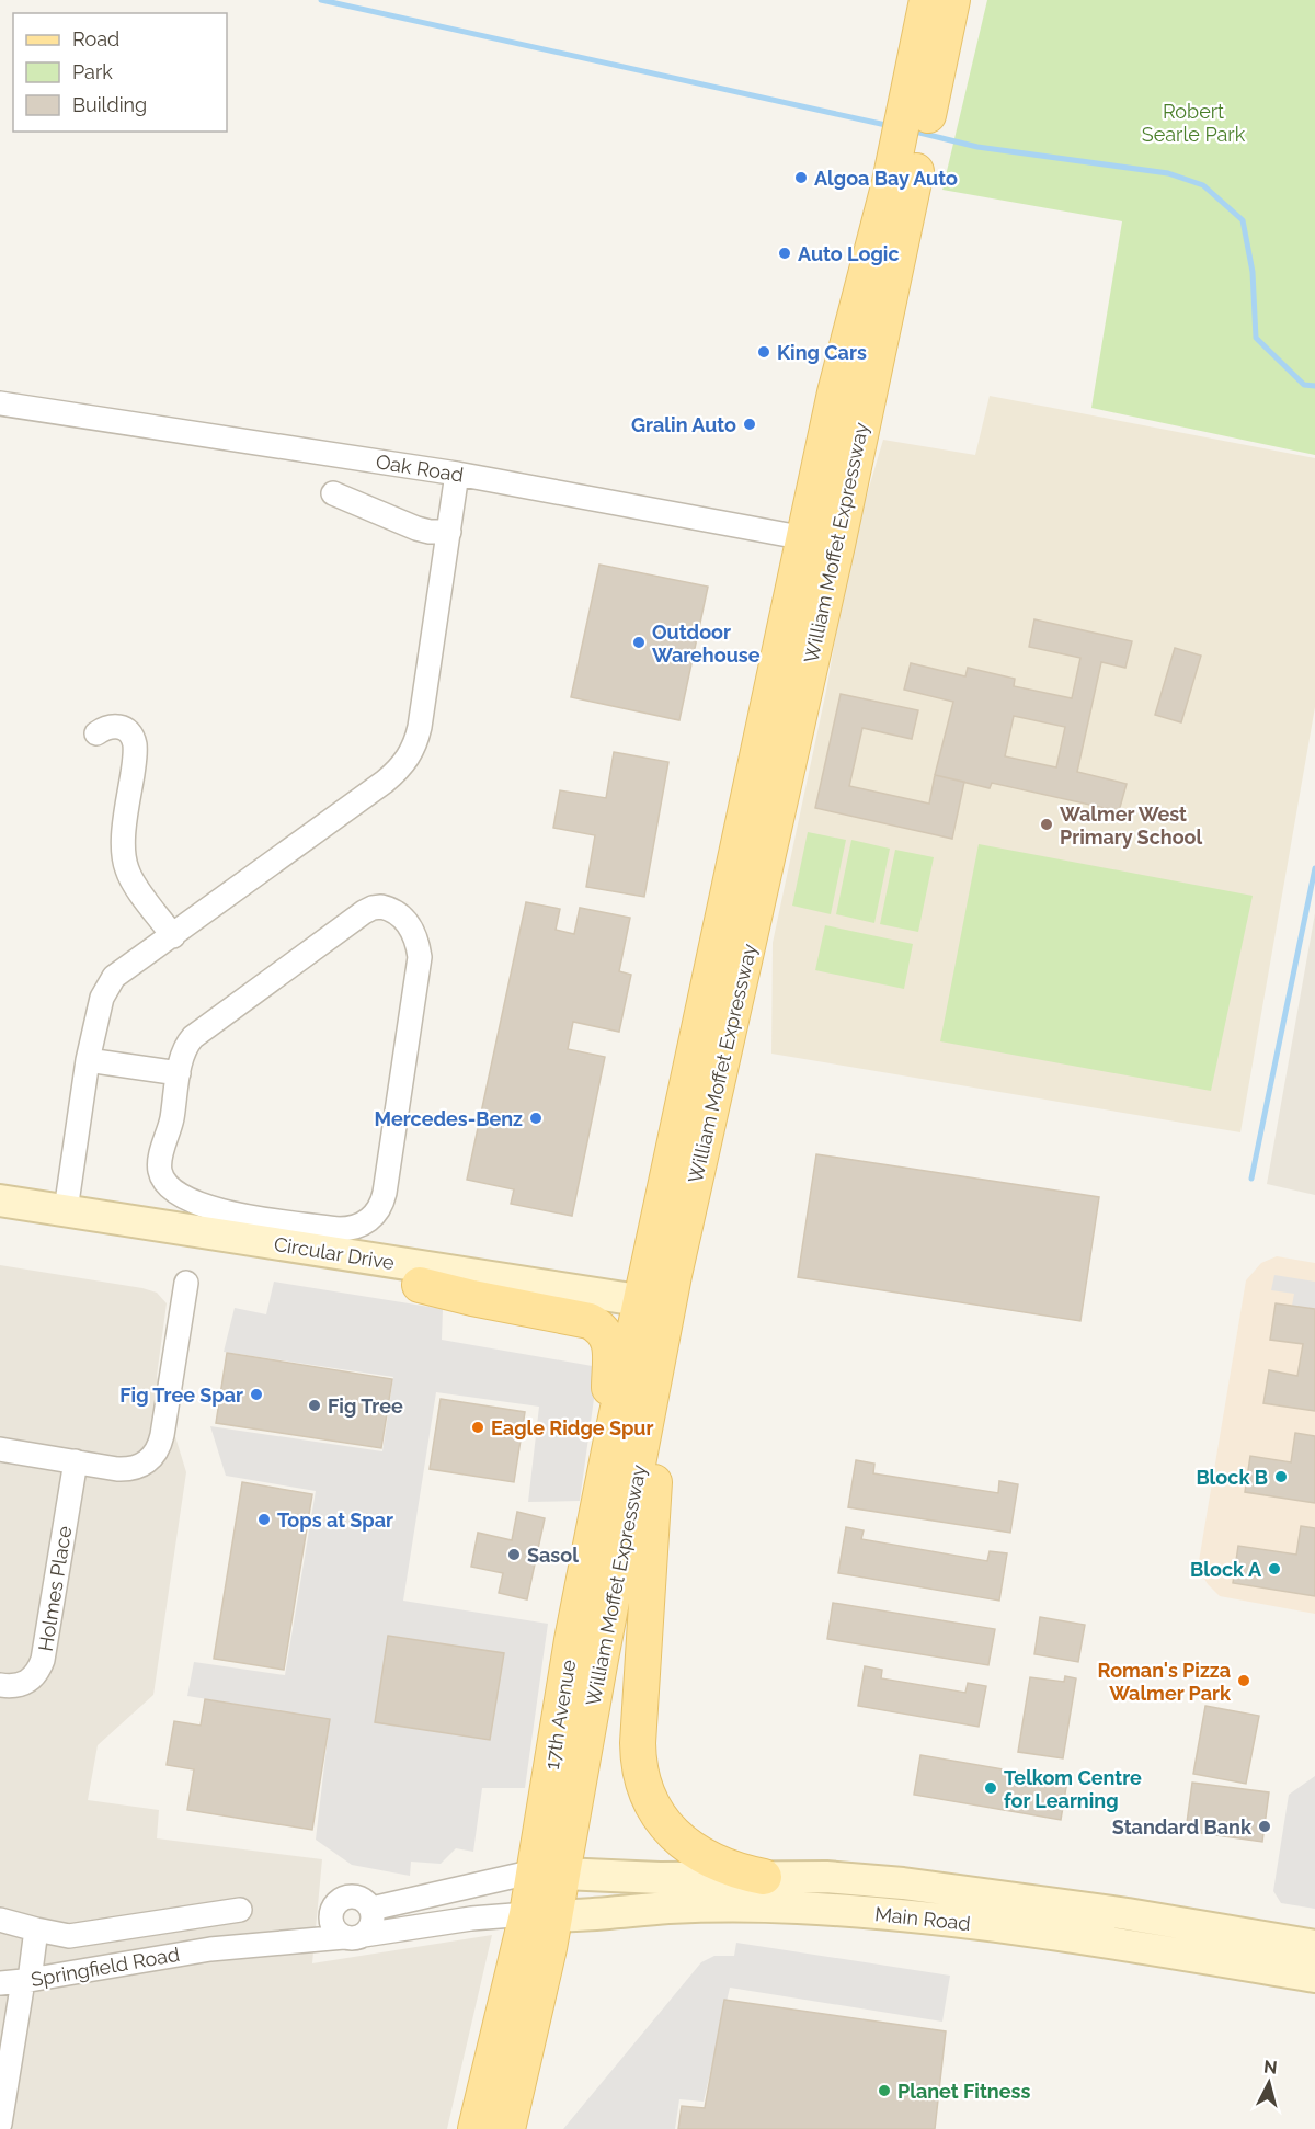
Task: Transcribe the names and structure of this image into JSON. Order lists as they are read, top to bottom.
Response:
{
  "streets": {
    "main road": [
      "William Moffet Expressway",
      "Circular Drive",
      "17th Avenue",
      "Main Road"
    ],
    "street": ["Oak Road", "Holmes Place", "Springfield Road"]
  },
  "crossings": [
    ["Oak Road", "William Moffet Expressway"],
    ["William Moffet Expressway", "Circular Drive"],
    ["William Moffet Expressway", "17th Avenue"],
    ["William Moffet Expressway", "Main Road"],
    ["Circular Drive", "17th Avenue"],
    ["17th Avenue", "Main Road"],
    ["17th Avenue", "Springfield Road"],
    ["Main Road", "Springfield Road"]
  ],
  "parks": ["Robert Searle Park"],
  "places": [
    "Algoa Bay Auto",
    "Auto Logic",
    "King Cars",
    "Gralin Auto",
    "Outdoor Warehouse",
    "Walmer West Primary School",
    "Mercedes-Benz",
    "Fig Tree Spar",
    "Fig Tree",
    "Eagle Ridge Spur",
    "Block B",
    "Tops at Spar",
    "Sasol",
    "Block A",
    "Roman's Pizza Walmer Park",
    "Telkom Centre for Learning",
    "Standard Bank",
    "Planet Fitness"
  ],
  "legend": ["Road", "Park", "Building"],
  "north": "top"
}
